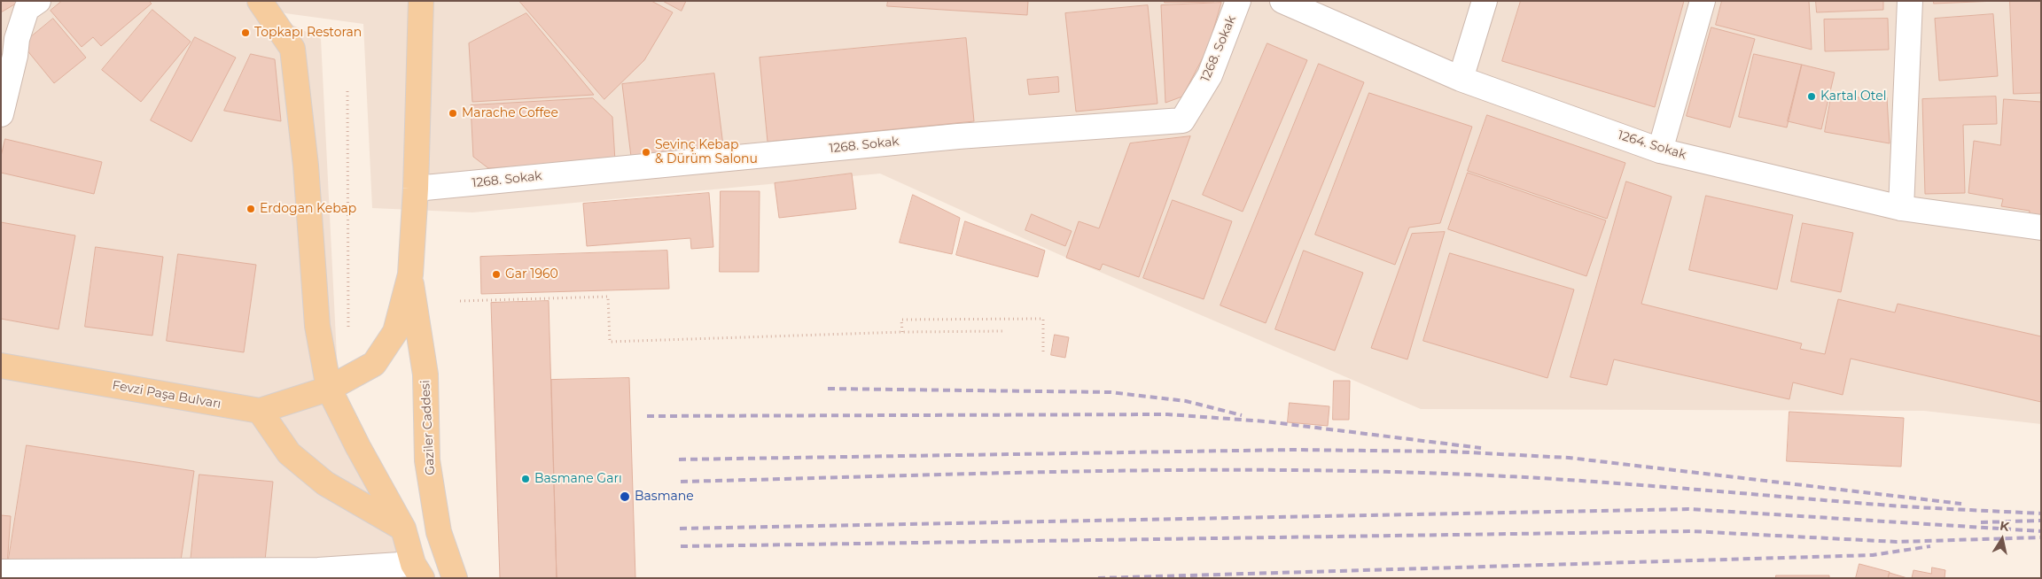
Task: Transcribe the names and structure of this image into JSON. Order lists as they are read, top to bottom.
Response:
{
  "streets": {
    "main road": ["Fevzi Paşa Bulvarı", "Gaziler Caddesi"],
    "street": ["1268. Sokak", "1264. Sokak"]
  },
  "crossings": [
    ["Fevzi Paşa Bulvarı", "Gaziler Caddesi"]
  ],
  "places": [
    "Topkapı Restoran",
    "Kartal Otel",
    "Marache Coffee",
    "Sevinç Kebap & Dürüm Salonu",
    "Erdogan Kebap",
    "Gar 1960",
    "Basmane Garı",
    "Basmane"
  ],
  "north": "top"
}
